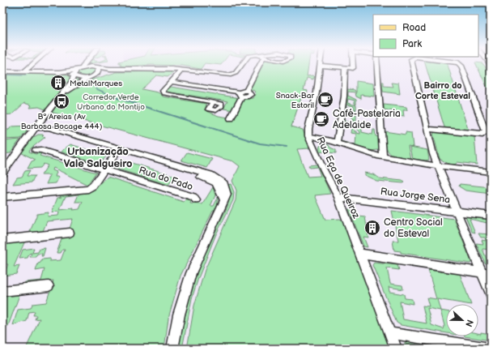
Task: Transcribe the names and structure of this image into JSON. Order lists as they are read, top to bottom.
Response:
{
  "streets": {
    "street": ["Rua Eça de Queiroz", "Rua do Fado", "Rua Jorge Sena"]
  },
  "crossings": [
    ["Rua Eça de Queiroz", "Rua Jorge Sena"]
  ],
  "districts": ["Bairro do Corte Esteval", "Urbanização Vale Salgueiro"],
  "parks": ["Corredor Verde Urbano do Montijo"],
  "places": {
    "building": ["MetalMarques", "Centro Social do Esteval"],
    "cafe": ["Snack-Bar Estoril", "Café-Pastelaria Adelaide"],
    "bus stop": ["Bº Areias (Av Barbosa Bocage 444)"]
  },
  "legend": ["Road", "Park"],
  "north": "right"
}
